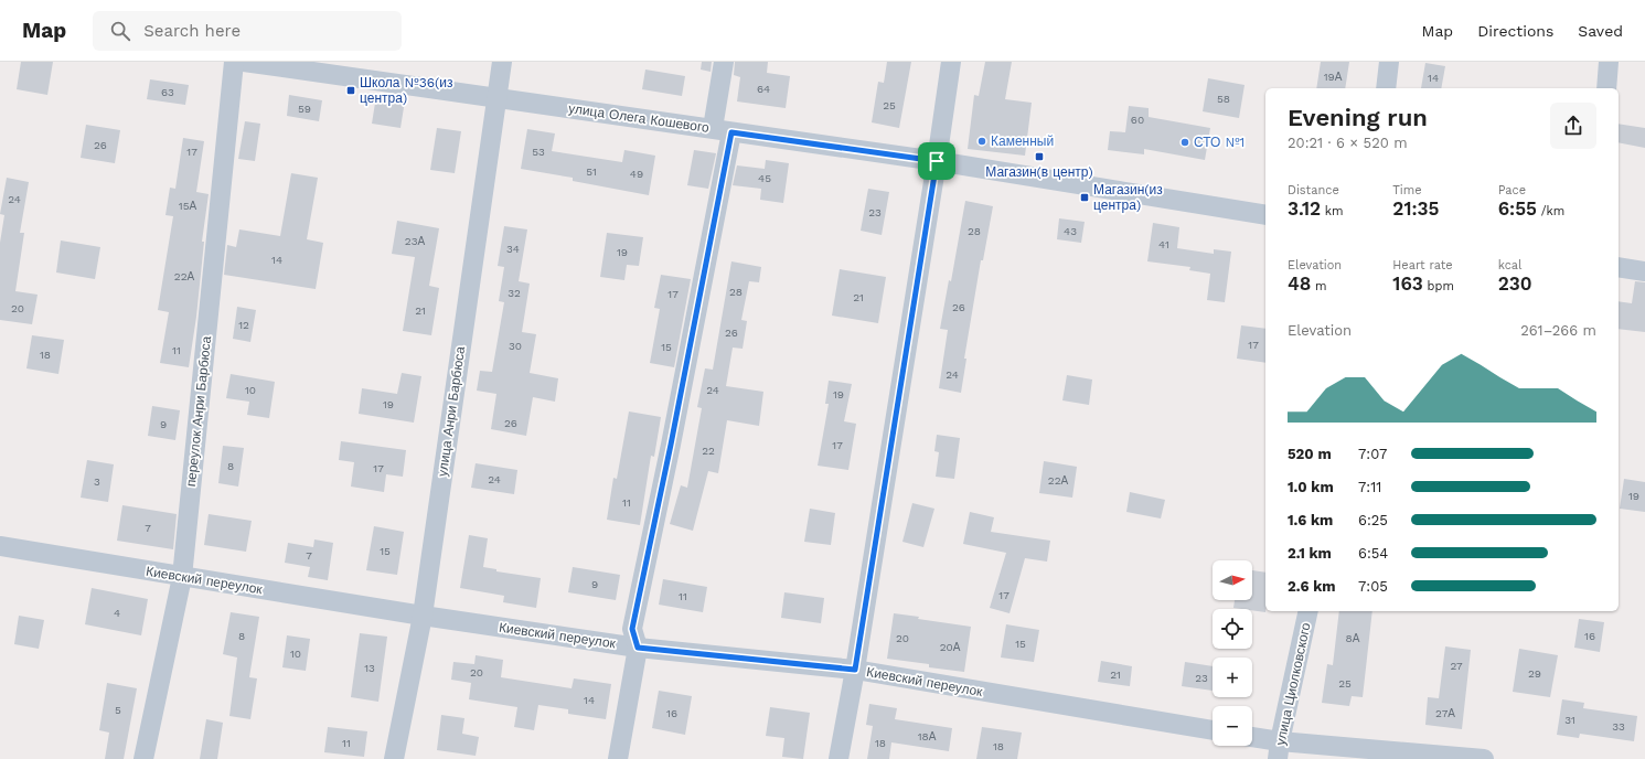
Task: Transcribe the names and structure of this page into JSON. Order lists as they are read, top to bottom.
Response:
{
  "streets": {
    "street": [
      "улица Олега Кошевого",
      "переулок Анри Барбюса",
      "улица Анри Барбюса",
      "Киевский переулок",
      "улица Циолковского"
    ]
  },
  "crossings": [
    ["улица Олега Кошевого", "улица Анри Барбюса"],
    ["переулок Анри Барбюса", "Киевский переулок"],
    ["улица Анри Барбюса", "Киевский переулок"]
  ],
  "places": {
    "transit": ["Школа №36(из центра)", "Магазин(в центр)", "Магазин(из центра)"],
    "other": ["Каменный", "СТО №1"]
  },
  "house_numbers": [
    "19А",
    "14",
    "64",
    "63",
    "58",
    "25",
    "59",
    "60",
    "26",
    "17",
    "53",
    "51",
    "49",
    "45",
    "24",
    "15А",
    "23",
    "28",
    "43",
    "23А",
    "41",
    "34",
    "19",
    "14",
    "22А",
    "28",
    "32",
    "17",
    "21",
    "26",
    "20",
    "21",
    "12",
    "26",
    "17",
    "30",
    "15",
    "11",
    "18",
    "24",
    "10",
    "24",
    "19",
    "19",
    "26",
    "9",
    "17",
    "22",
    "8",
    "17",
    "24",
    "22А",
    "3",
    "19",
    "11",
    "7",
    "15",
    "7",
    "9",
    "17",
    "11",
    "4",
    "8",
    "16",
    "20",
    "8А",
    "15",
    "20А",
    "10",
    "27",
    "13",
    "20",
    "29",
    "21",
    "23",
    "25",
    "14",
    "5",
    "16",
    "27А",
    "31",
    "33",
    "18А",
    "11",
    "18",
    "18"
  ],
  "north": "right",
  "page": {
    "header": "Map",
    "search": "Search here",
    "nav": ["Map", "Directions", "Saved"],
    "heading": ["Evening run", "20:21 · 6 × 520 m"],
    "stats": [
      ["Distance", "3.12 km"],
      ["Time", "21:35"],
      ["Pace", "6:55 /km"],
      ["Elevation", "48 m"],
      ["Heart rate", "163 bpm"],
      ["kcal", "230"]
    ],
    "chart": ["Elevation", "261–266 m"],
    "list": [
      {
        "name": "520 m",
        "note": "7:07"
      },
      {
        "name": "1.0 km",
        "note": "7:11"
      },
      {
        "name": "1.6 km",
        "note": "6:25"
      },
      {
        "name": "2.1 km",
        "note": "6:54"
      },
      {
        "name": "2.6 km",
        "note": "7:05"
      }
    ],
    "map_buttons": ["+", "−"]
  }
}
